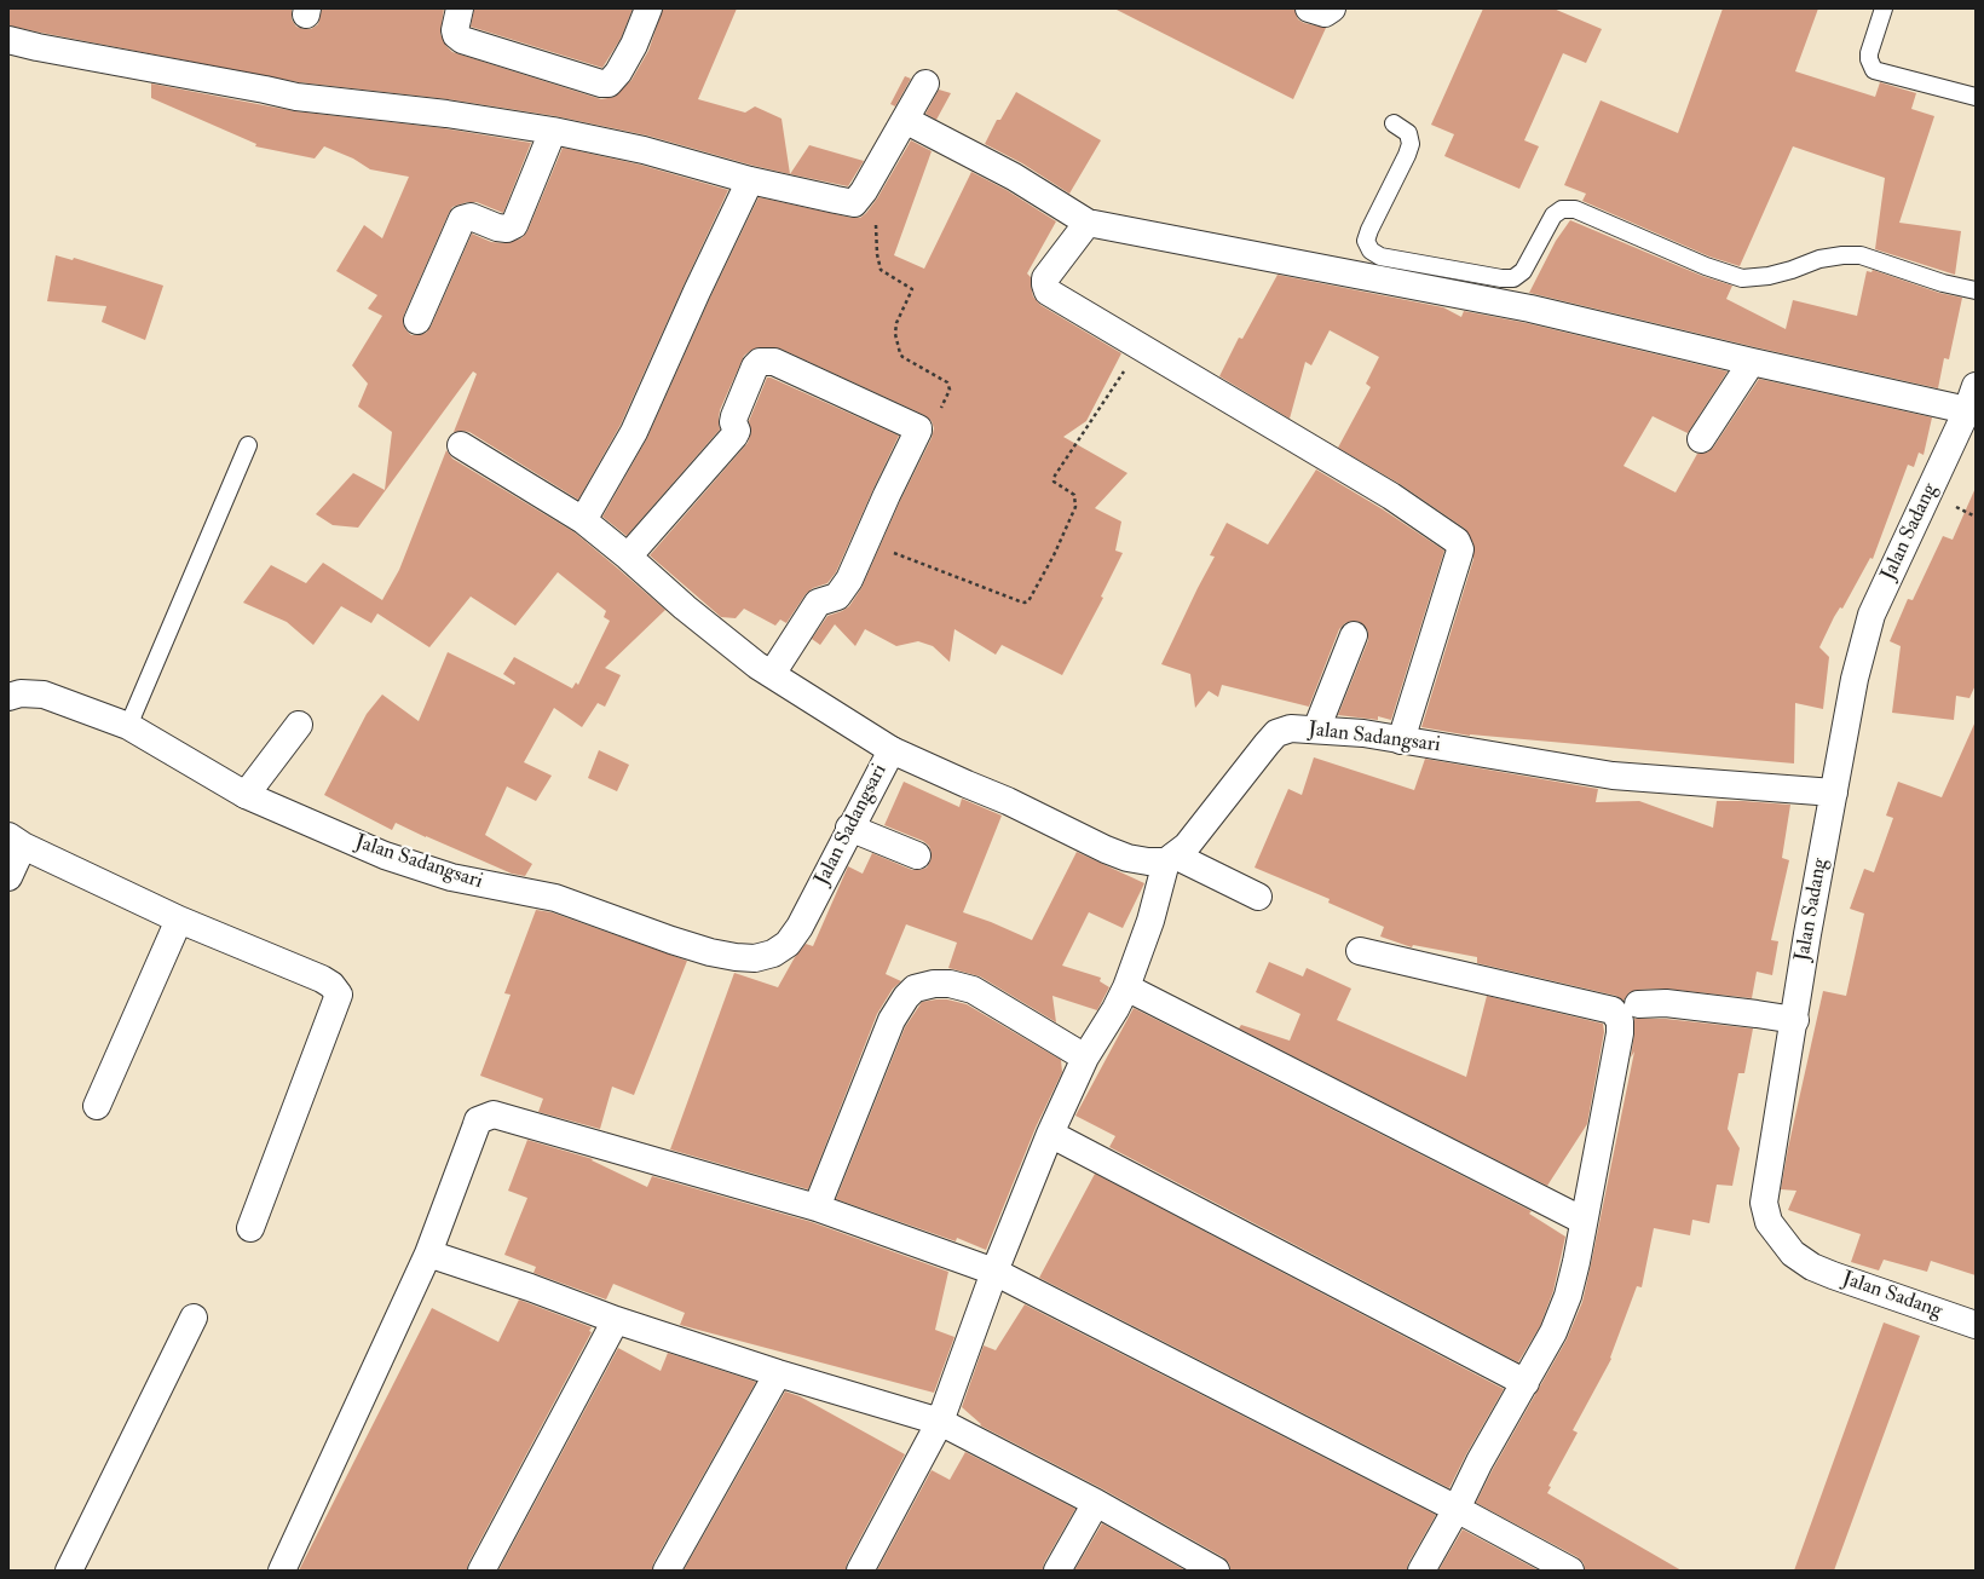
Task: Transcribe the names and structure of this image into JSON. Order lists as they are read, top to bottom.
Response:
{
  "streets": {
    "street": ["Jalan Sadang", "Jalan Sadangsari"]
  },
  "crossings": [
    ["Jalan Sadang", "Jalan Sadangsari"]
  ]
}
